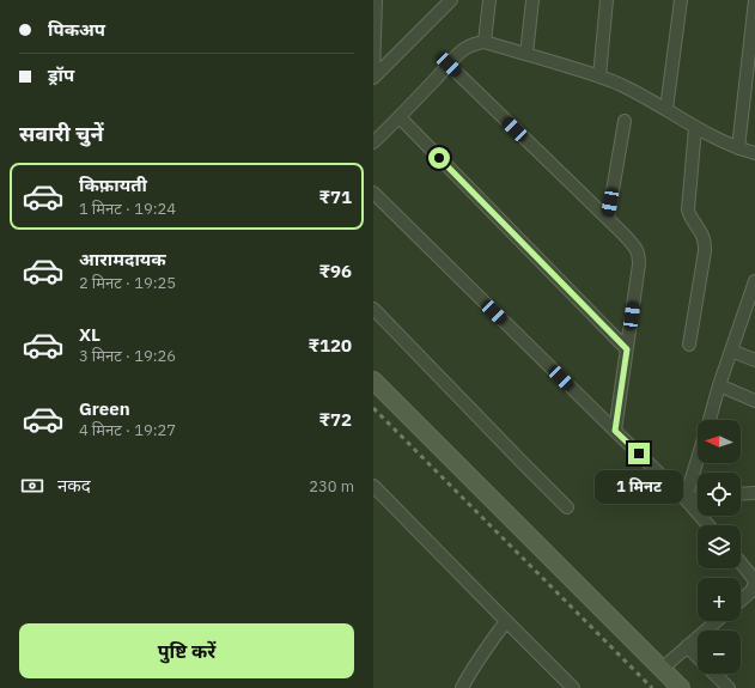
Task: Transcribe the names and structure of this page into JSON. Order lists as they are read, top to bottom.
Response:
{
  "north": "left",
  "page": {
    "banner": ["पिकअप", "ड्रॉप"],
    "heading": "सवारी चुनें",
    "list": [
      {
        "name": "किफ़ायती",
        "note": "1 मिनट · 19:24",
        "value": "₹71"
      },
      {
        "name": "आरामदायक",
        "note": "2 मिनट · 19:25",
        "value": "₹96"
      },
      {
        "name": "XL",
        "note": "3 मिनट · 19:26",
        "value": "₹120"
      },
      {
        "name": "Green",
        "note": "4 मिनट · 19:27",
        "value": "₹72"
      }
    ],
    "map_buttons": ["+", "−"],
    "pay": ["नकद", "230 m"],
    "bubble": "1 मिनट",
    "buttons": "पुष्टि करें"
  }
}
